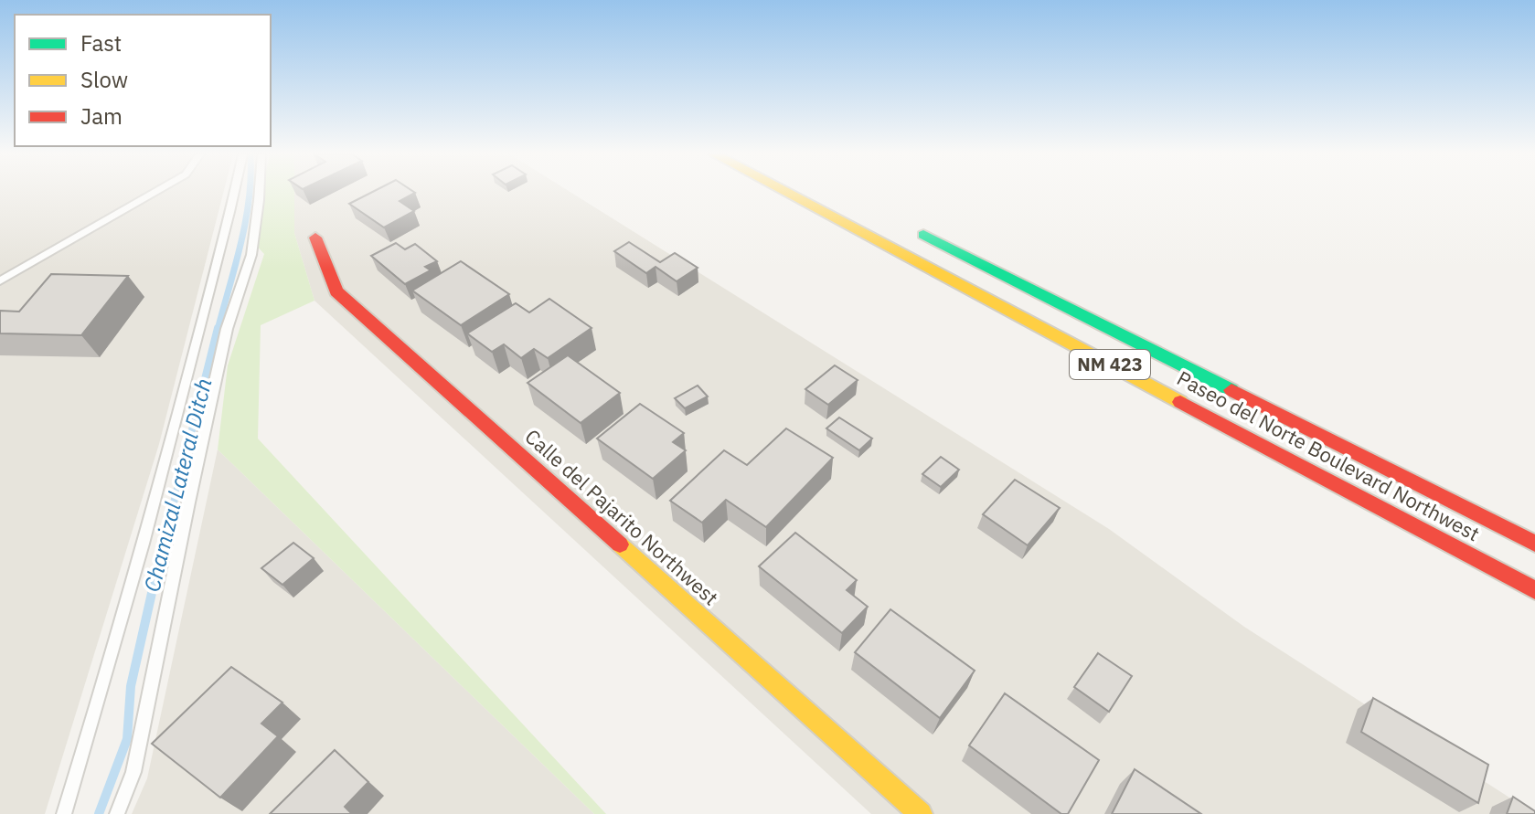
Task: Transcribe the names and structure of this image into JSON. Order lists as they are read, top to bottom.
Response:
{
  "streets": {
    "main road": ["NM 423", "Paseo del Norte Boulevard Northwest", "Calle del Pajarito Northwest"]
  },
  "water": ["Chamizal Lateral Ditch"],
  "legend": ["Fast", "Slow", "Jam"]
}
